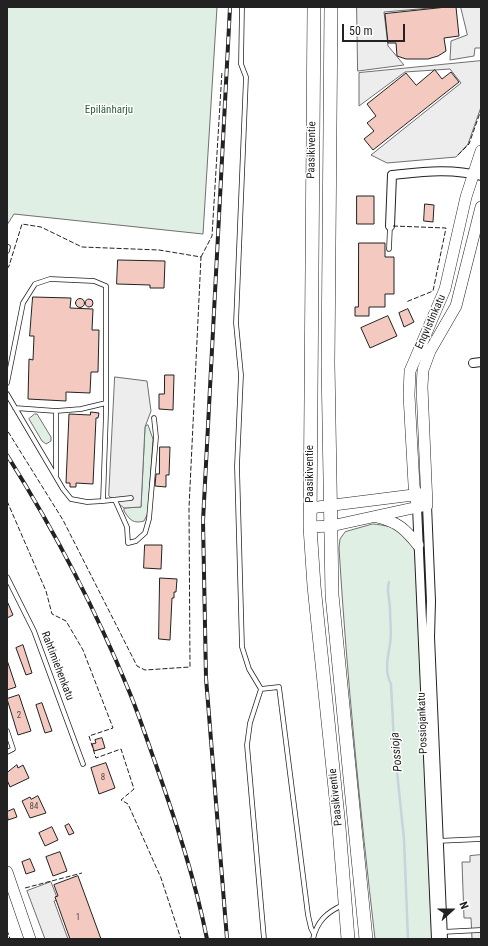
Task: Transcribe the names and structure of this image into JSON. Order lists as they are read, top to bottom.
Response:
{
  "streets": {
    "highway": ["Paasikiventie"],
    "main road": ["Enqvistinkatu"],
    "street": ["Possiojankatu"],
    "lane": ["Rahtimiehenkatu"]
  },
  "crossings": [
    ["Enqvistinkatu", "Possiojankatu"]
  ],
  "water": ["Possioja"],
  "parks": ["Epilänharju"],
  "house_numbers": [
    "2",
    "8",
    "84",
    "1"
  ],
  "scale_bar": "50 m",
  "north": "right"
}
